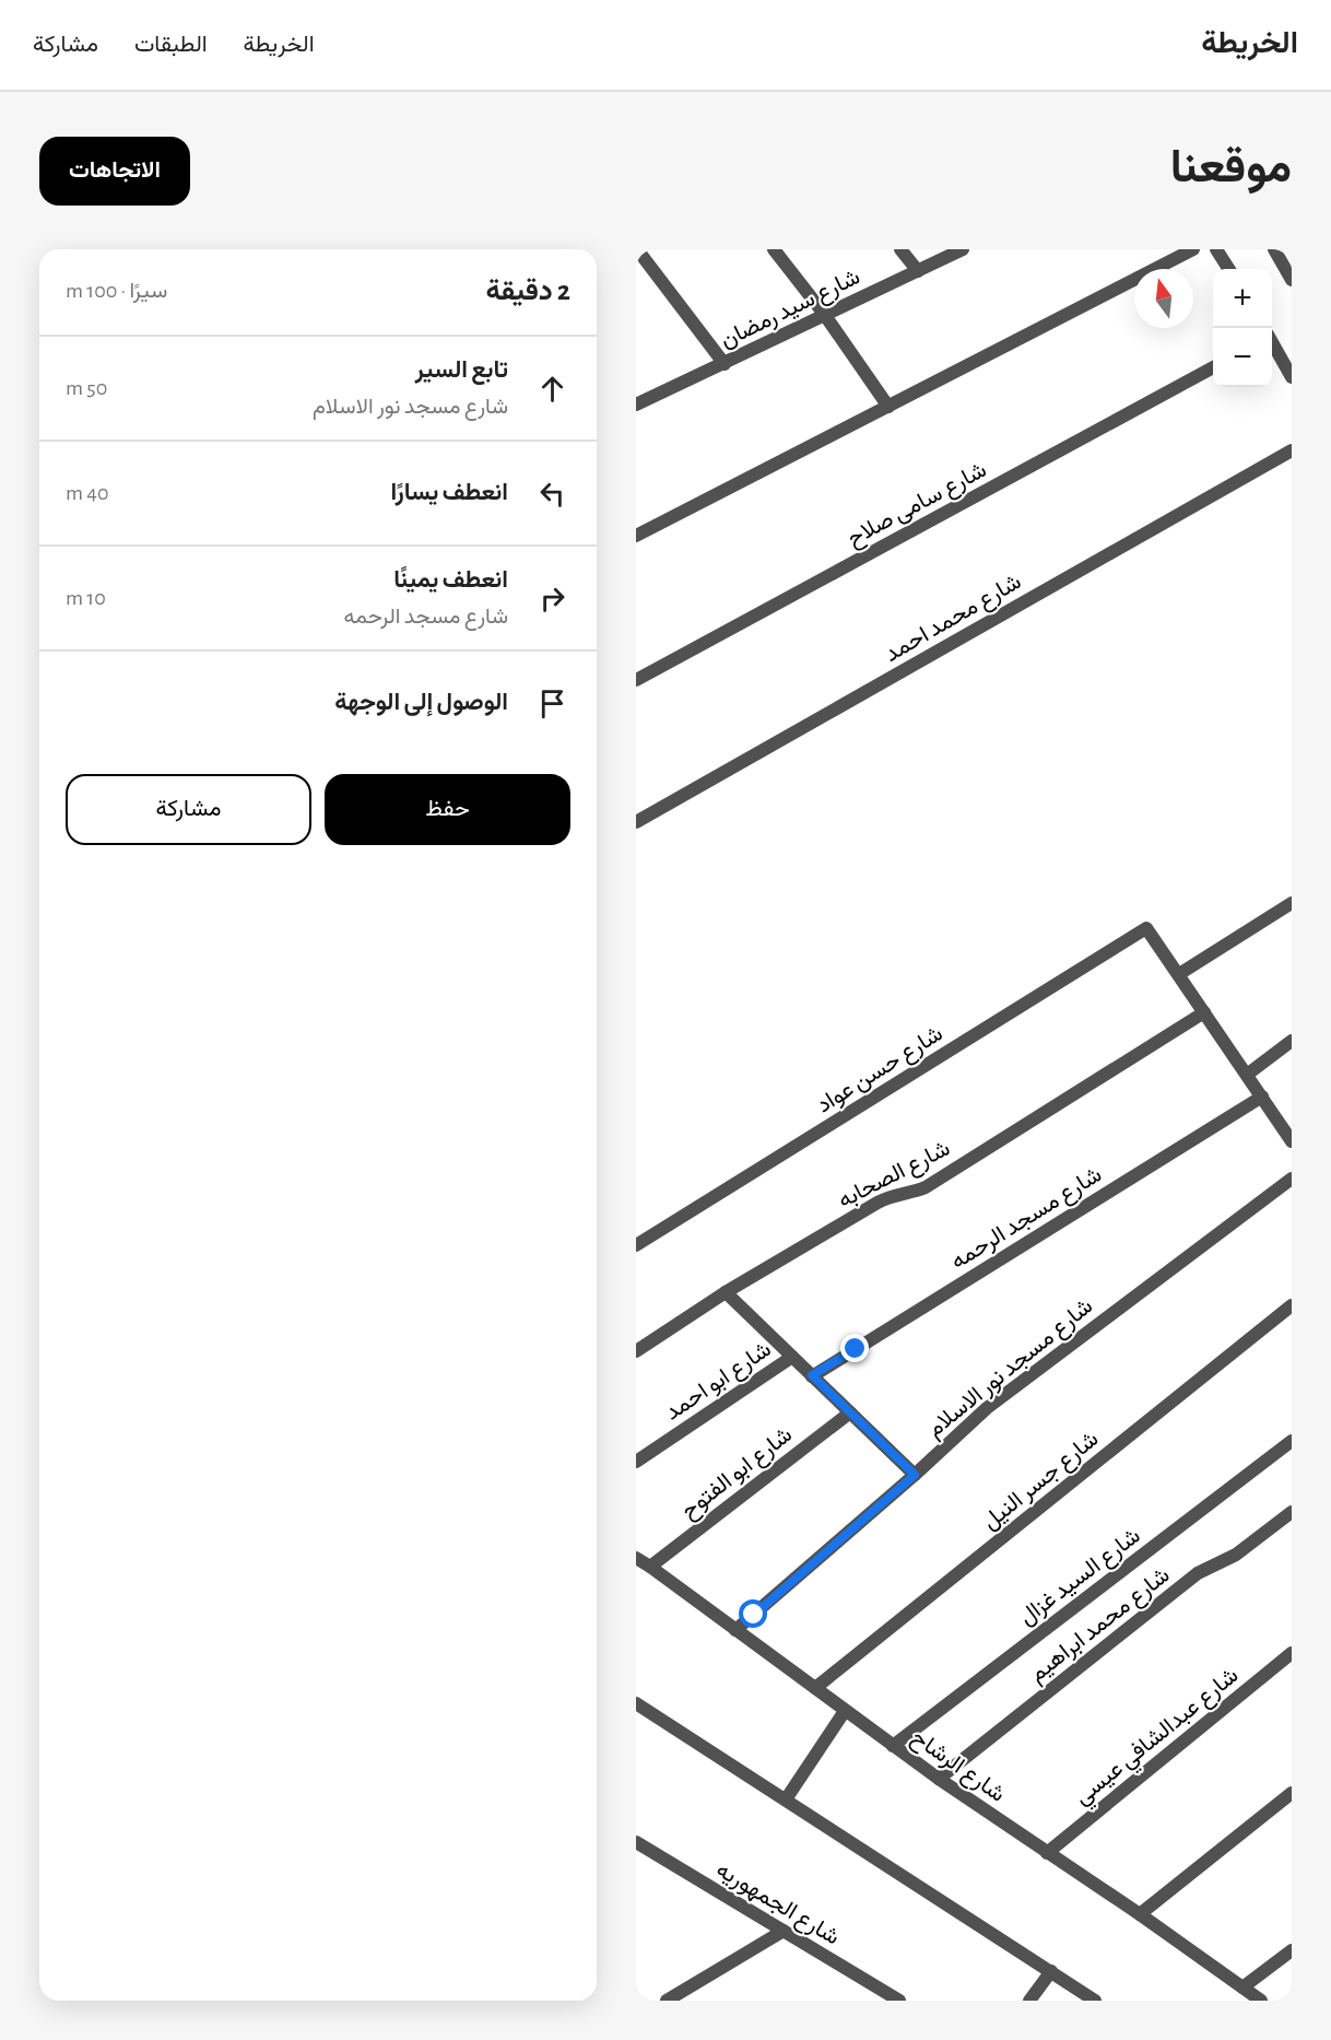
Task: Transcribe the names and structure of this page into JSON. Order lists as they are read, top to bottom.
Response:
{
  "streets": {
    "street": [
      "شارع سيد رمضان",
      "شارع سامى صلاح",
      "شارع محمد احمد",
      "شارع حسن عواد",
      "شارع الصحابه",
      "شارع مسجد الرحمه",
      "شارع مسجد نور الاسلام",
      "شارع ابو احمد",
      "شارع ابو الفتوح",
      "شارع جسر النيل",
      "شارع السيد غزال",
      "شارع محمد ابراهيم",
      "شارع عبدالشافي عيسي",
      "شارع الرشاح",
      "شارع الجمهوريه"
    ]
  },
  "crossings": [
    ["شارع مسجد نور الاسلام", "شارع الرشاح"],
    ["شارع ابو الفتوح", "شارع الرشاح"],
    ["شارع جسر النيل", "شارع الرشاح"],
    ["شارع السيد غزال", "شارع الرشاح"],
    ["شارع محمد ابراهيم", "شارع الرشاح"],
    ["شارع عبدالشافي عيسي", "شارع الرشاح"]
  ],
  "north": "top",
  "page": {
    "header": "الخريطة",
    "nav": ["الخريطة", "الطبقات", "مشاركة"],
    "title": "موقعنا",
    "buttons": [
      "الاتجاهات",
      ["حفظ", "مشاركة"]
    ],
    "heading": ["2 دقيقة", "سيرًا · 100 m"],
    "map_buttons": ["+", "−"],
    "list": [
      ["تابع السير", "شارع مسجد نور الاسلام", "50 m"],
      ["انعطف يسارًا", "40 m"],
      ["انعطف يمينًا", "شارع مسجد الرحمه", "10 m"],
      "الوصول إلى الوجهة"
    ]
  }
}
